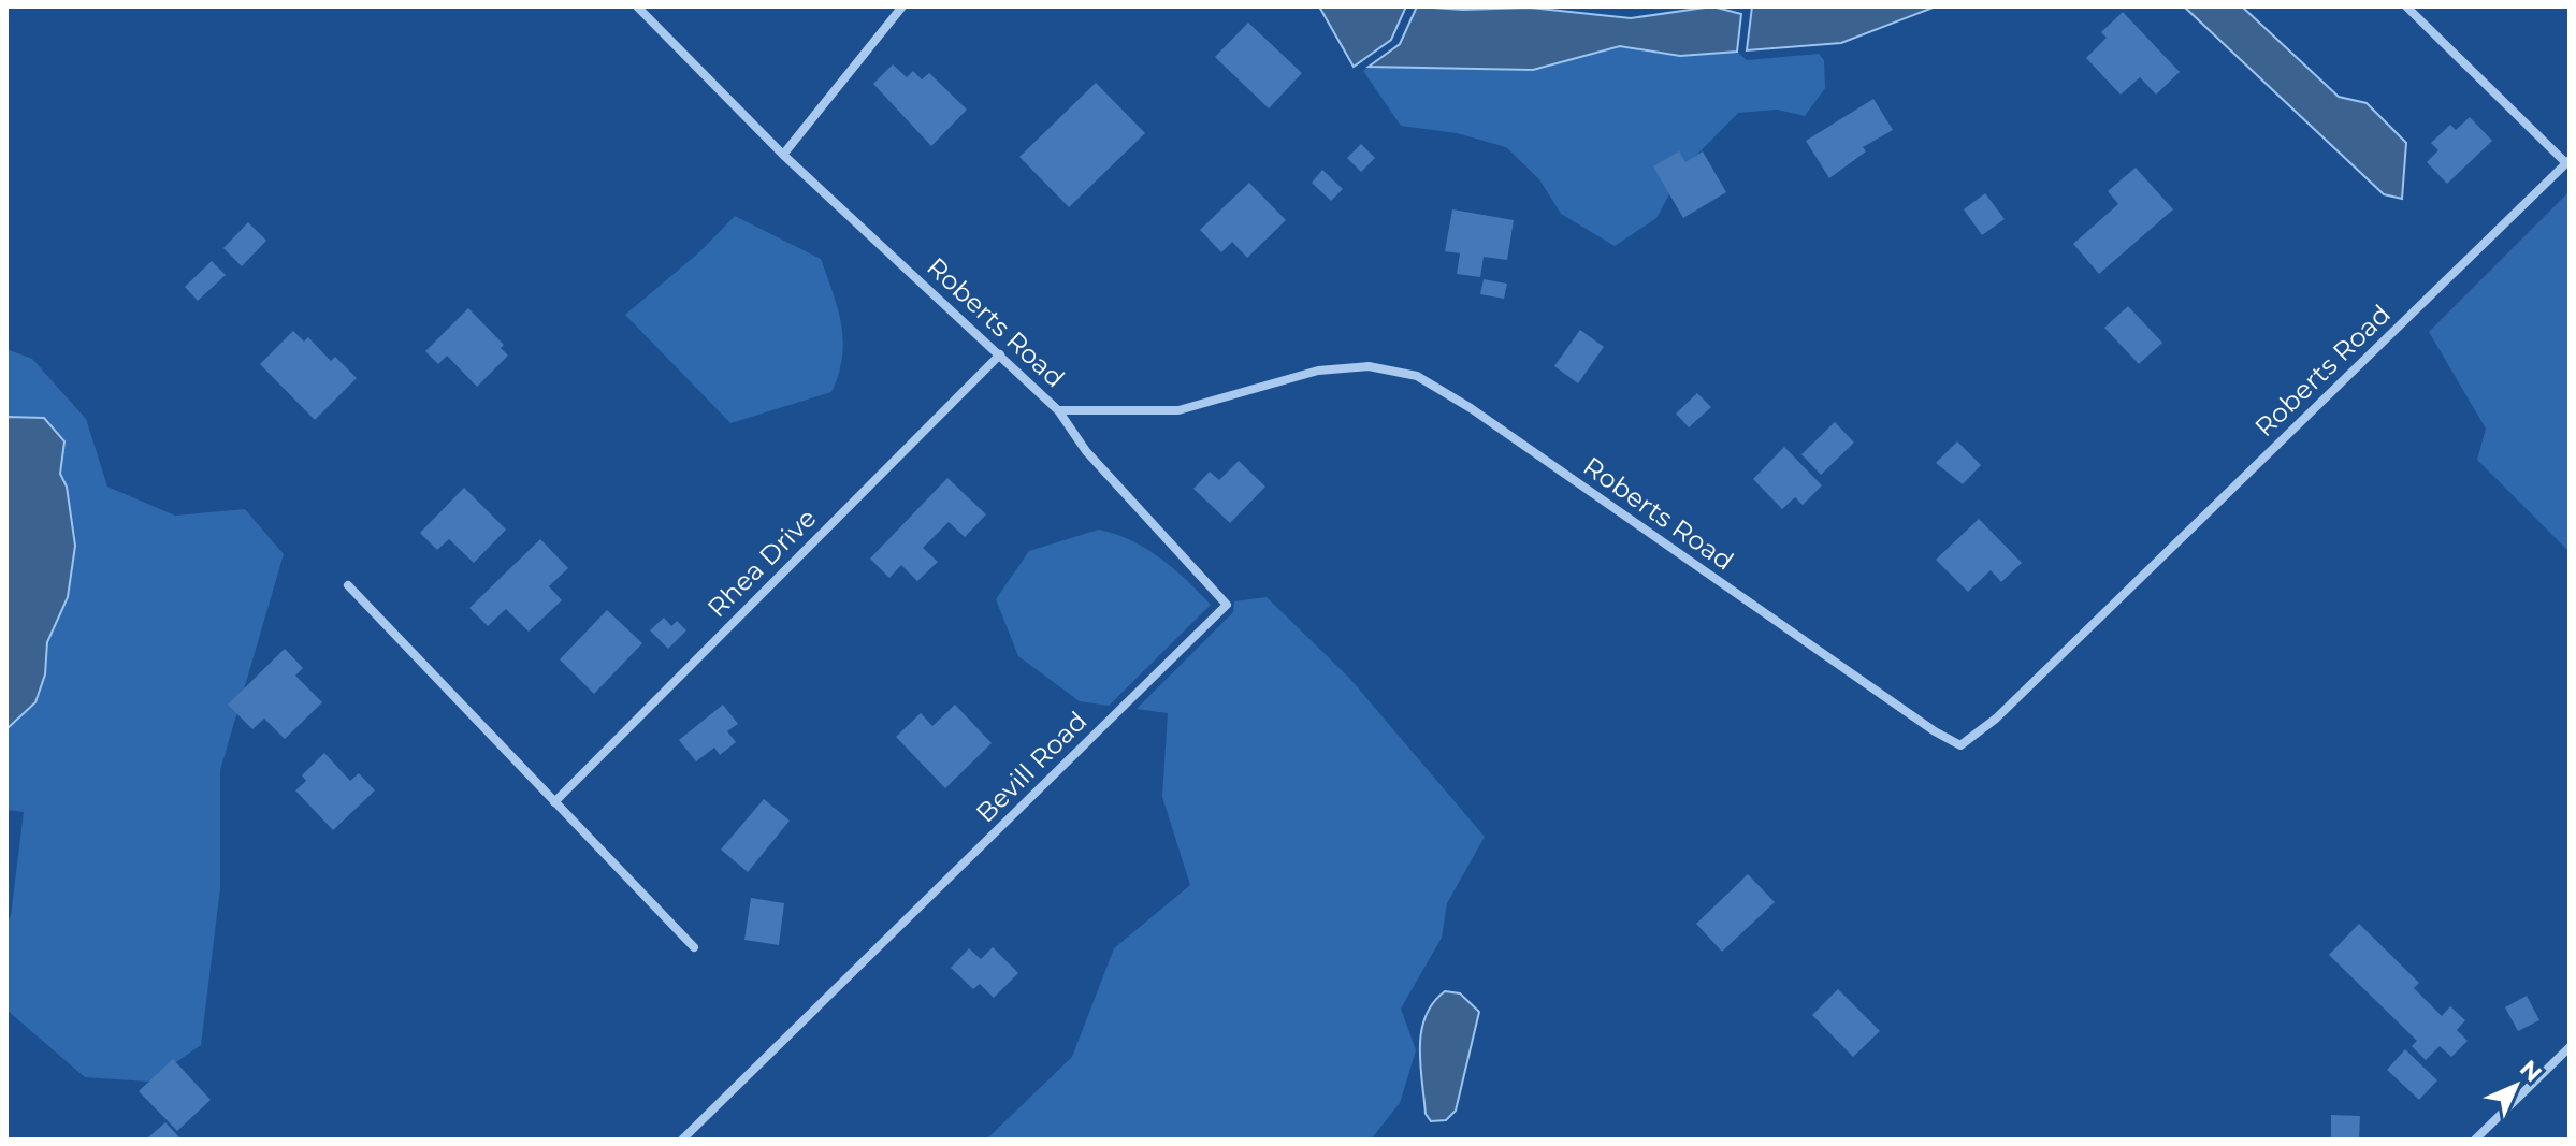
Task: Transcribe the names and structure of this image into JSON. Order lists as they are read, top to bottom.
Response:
{
  "streets": {
    "street": ["Roberts Road", "Rhea Drive", "Bevill Road"]
  },
  "crossings": [
    ["Roberts Road", "Rhea Drive"],
    ["Roberts Road", "Bevill Road"]
  ],
  "north": "top right"
}
